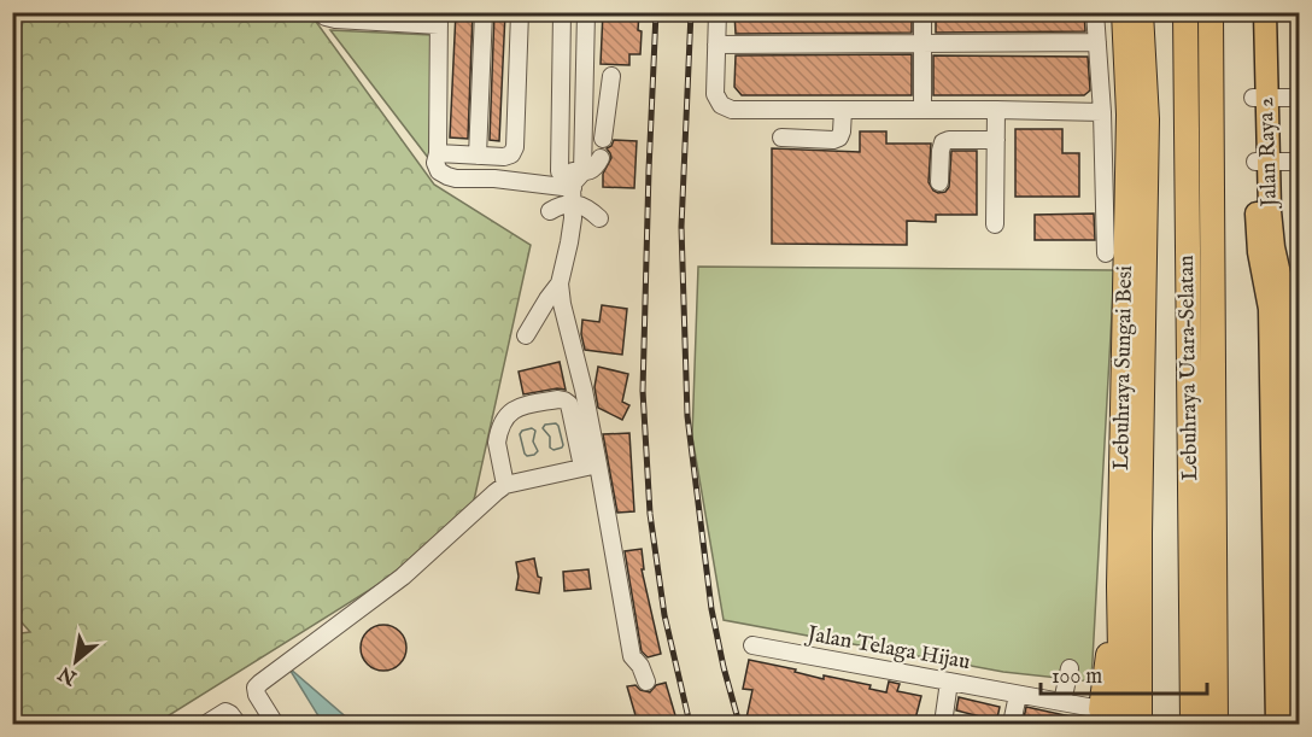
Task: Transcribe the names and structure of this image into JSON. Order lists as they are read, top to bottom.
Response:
{
  "streets": {
    "highway": ["Lebuhraya Sungai Besi", "Lebuhraya Utara–Selatan"],
    "main road": ["Jalan Raya 2"],
    "street": ["Jalan Telaga Hijau"]
  },
  "scale_bar": "100 m",
  "north": "bottom left"
}
